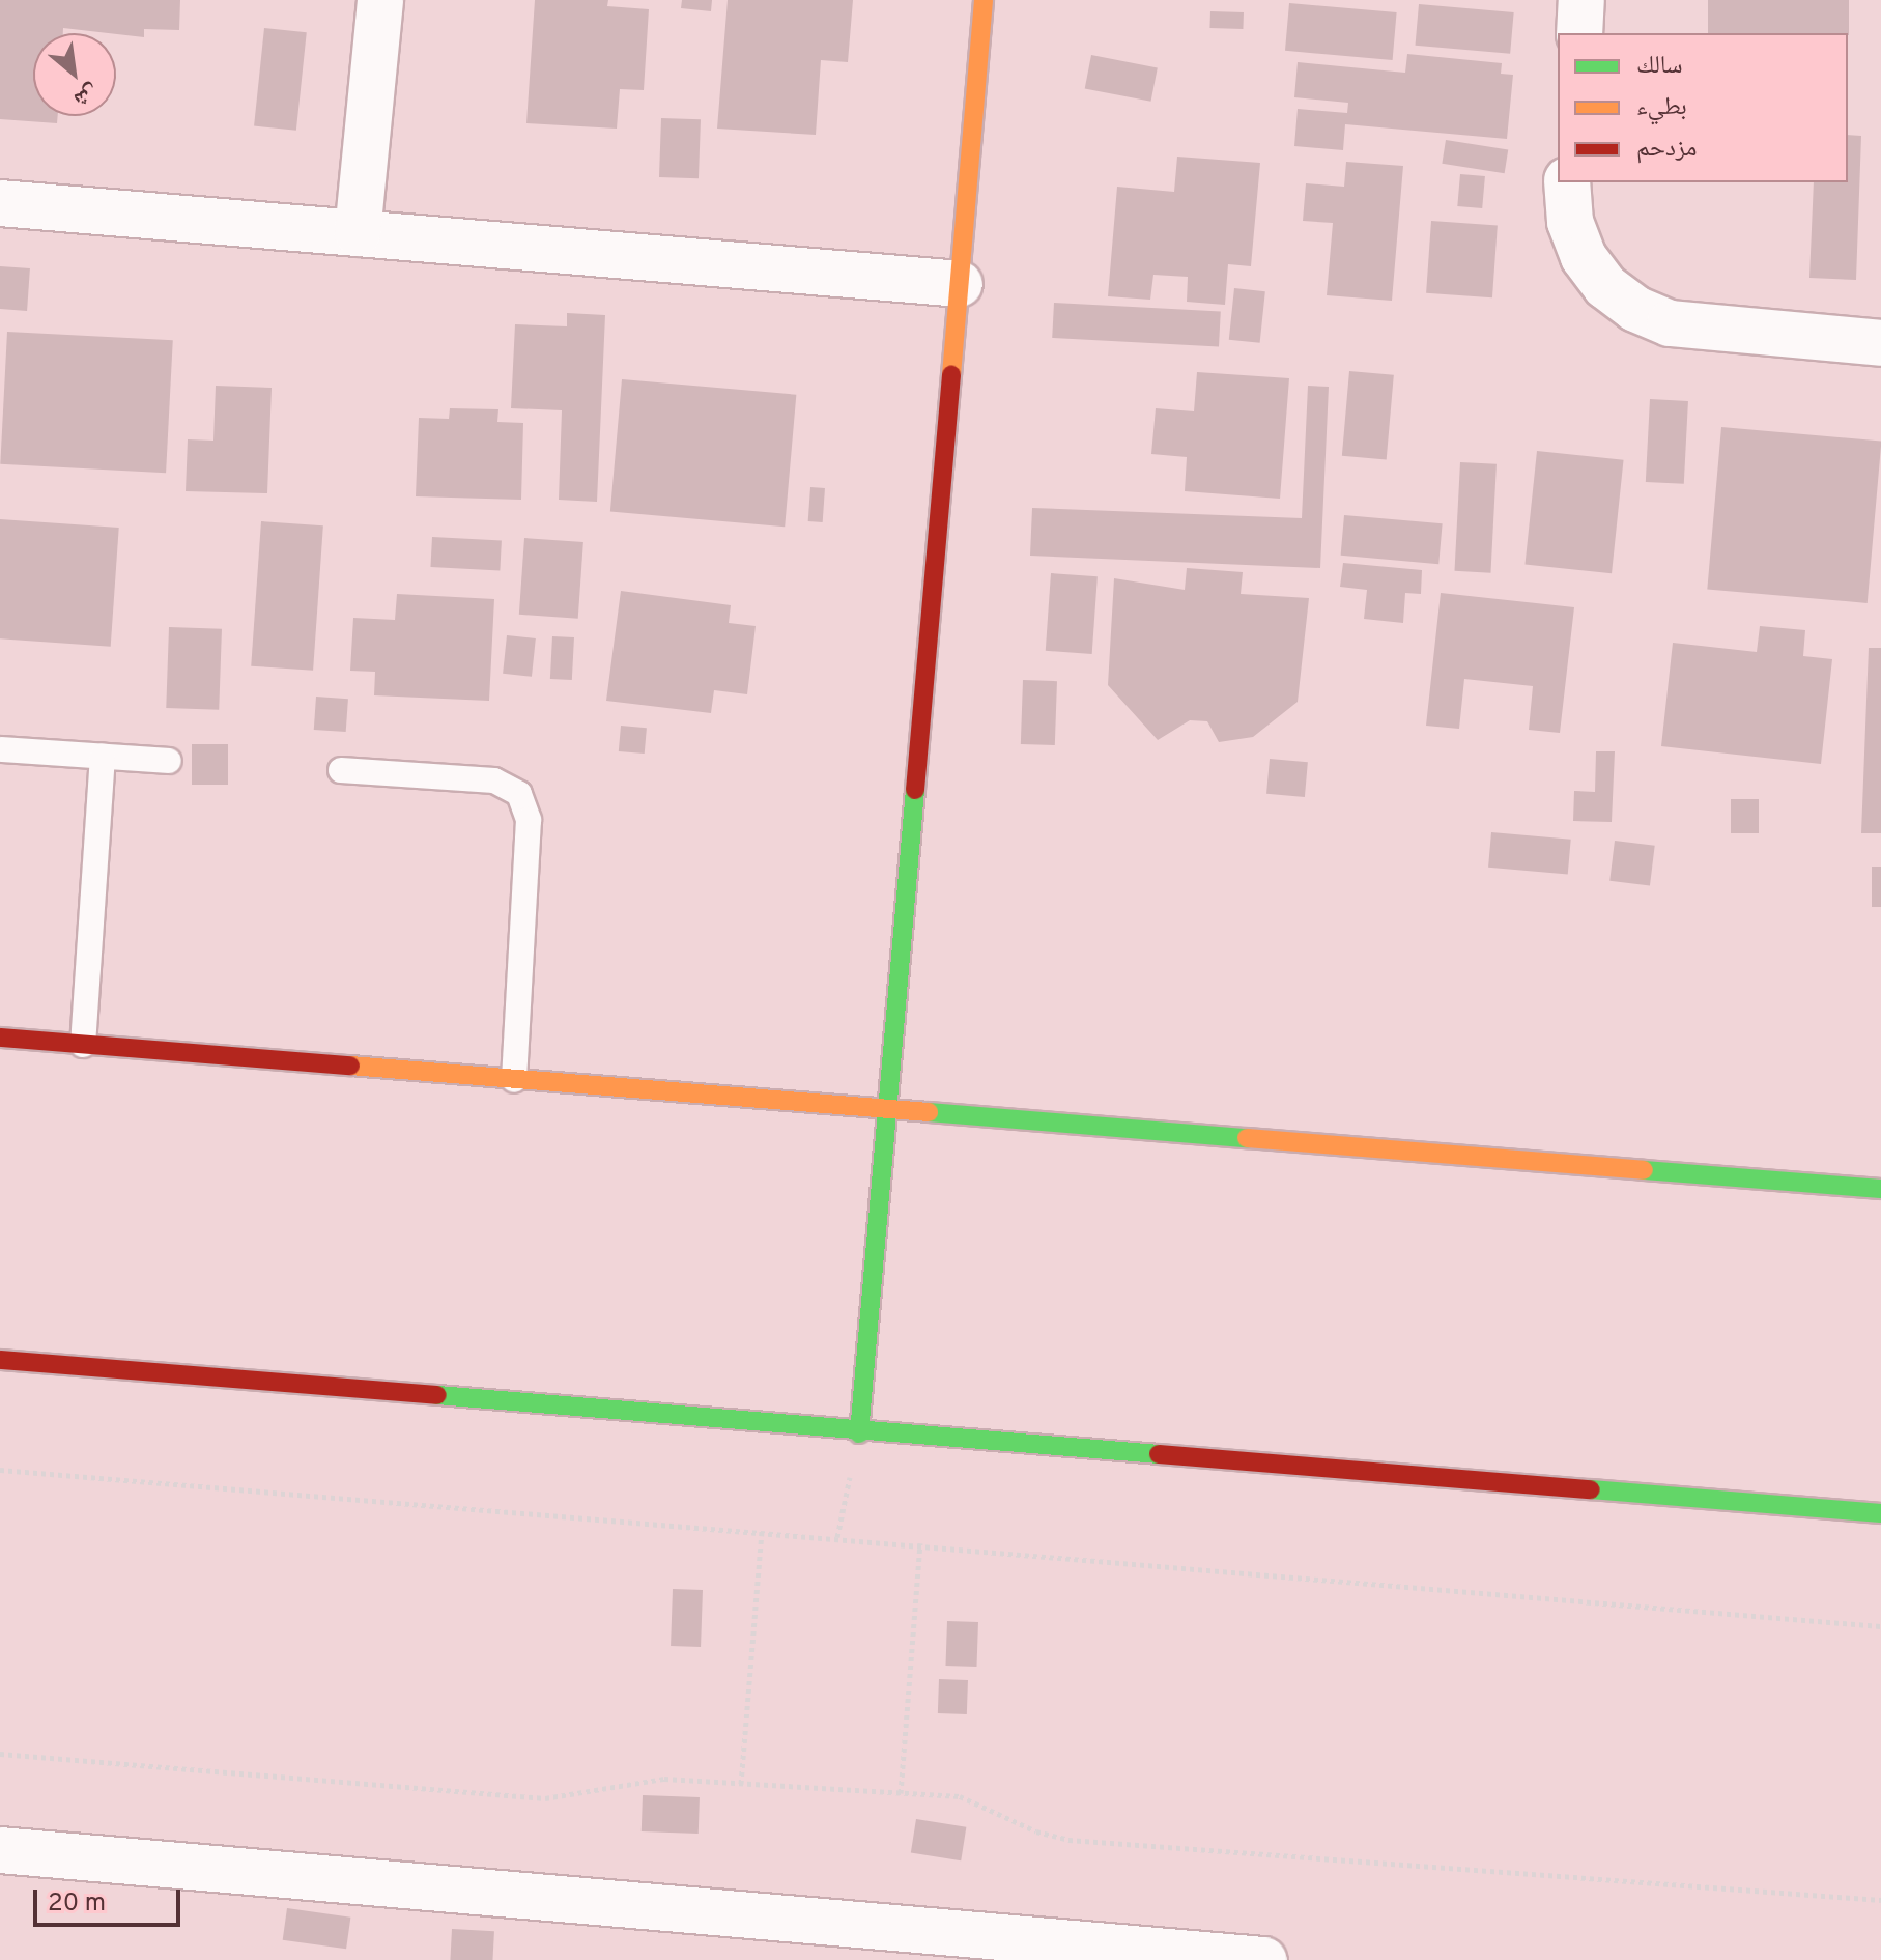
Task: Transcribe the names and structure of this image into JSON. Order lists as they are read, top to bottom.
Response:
{
  "legend": ["سالك", "بطيء", "مزدحم"],
  "scale_bar": "20 m",
  "north": "bottom right"
}
